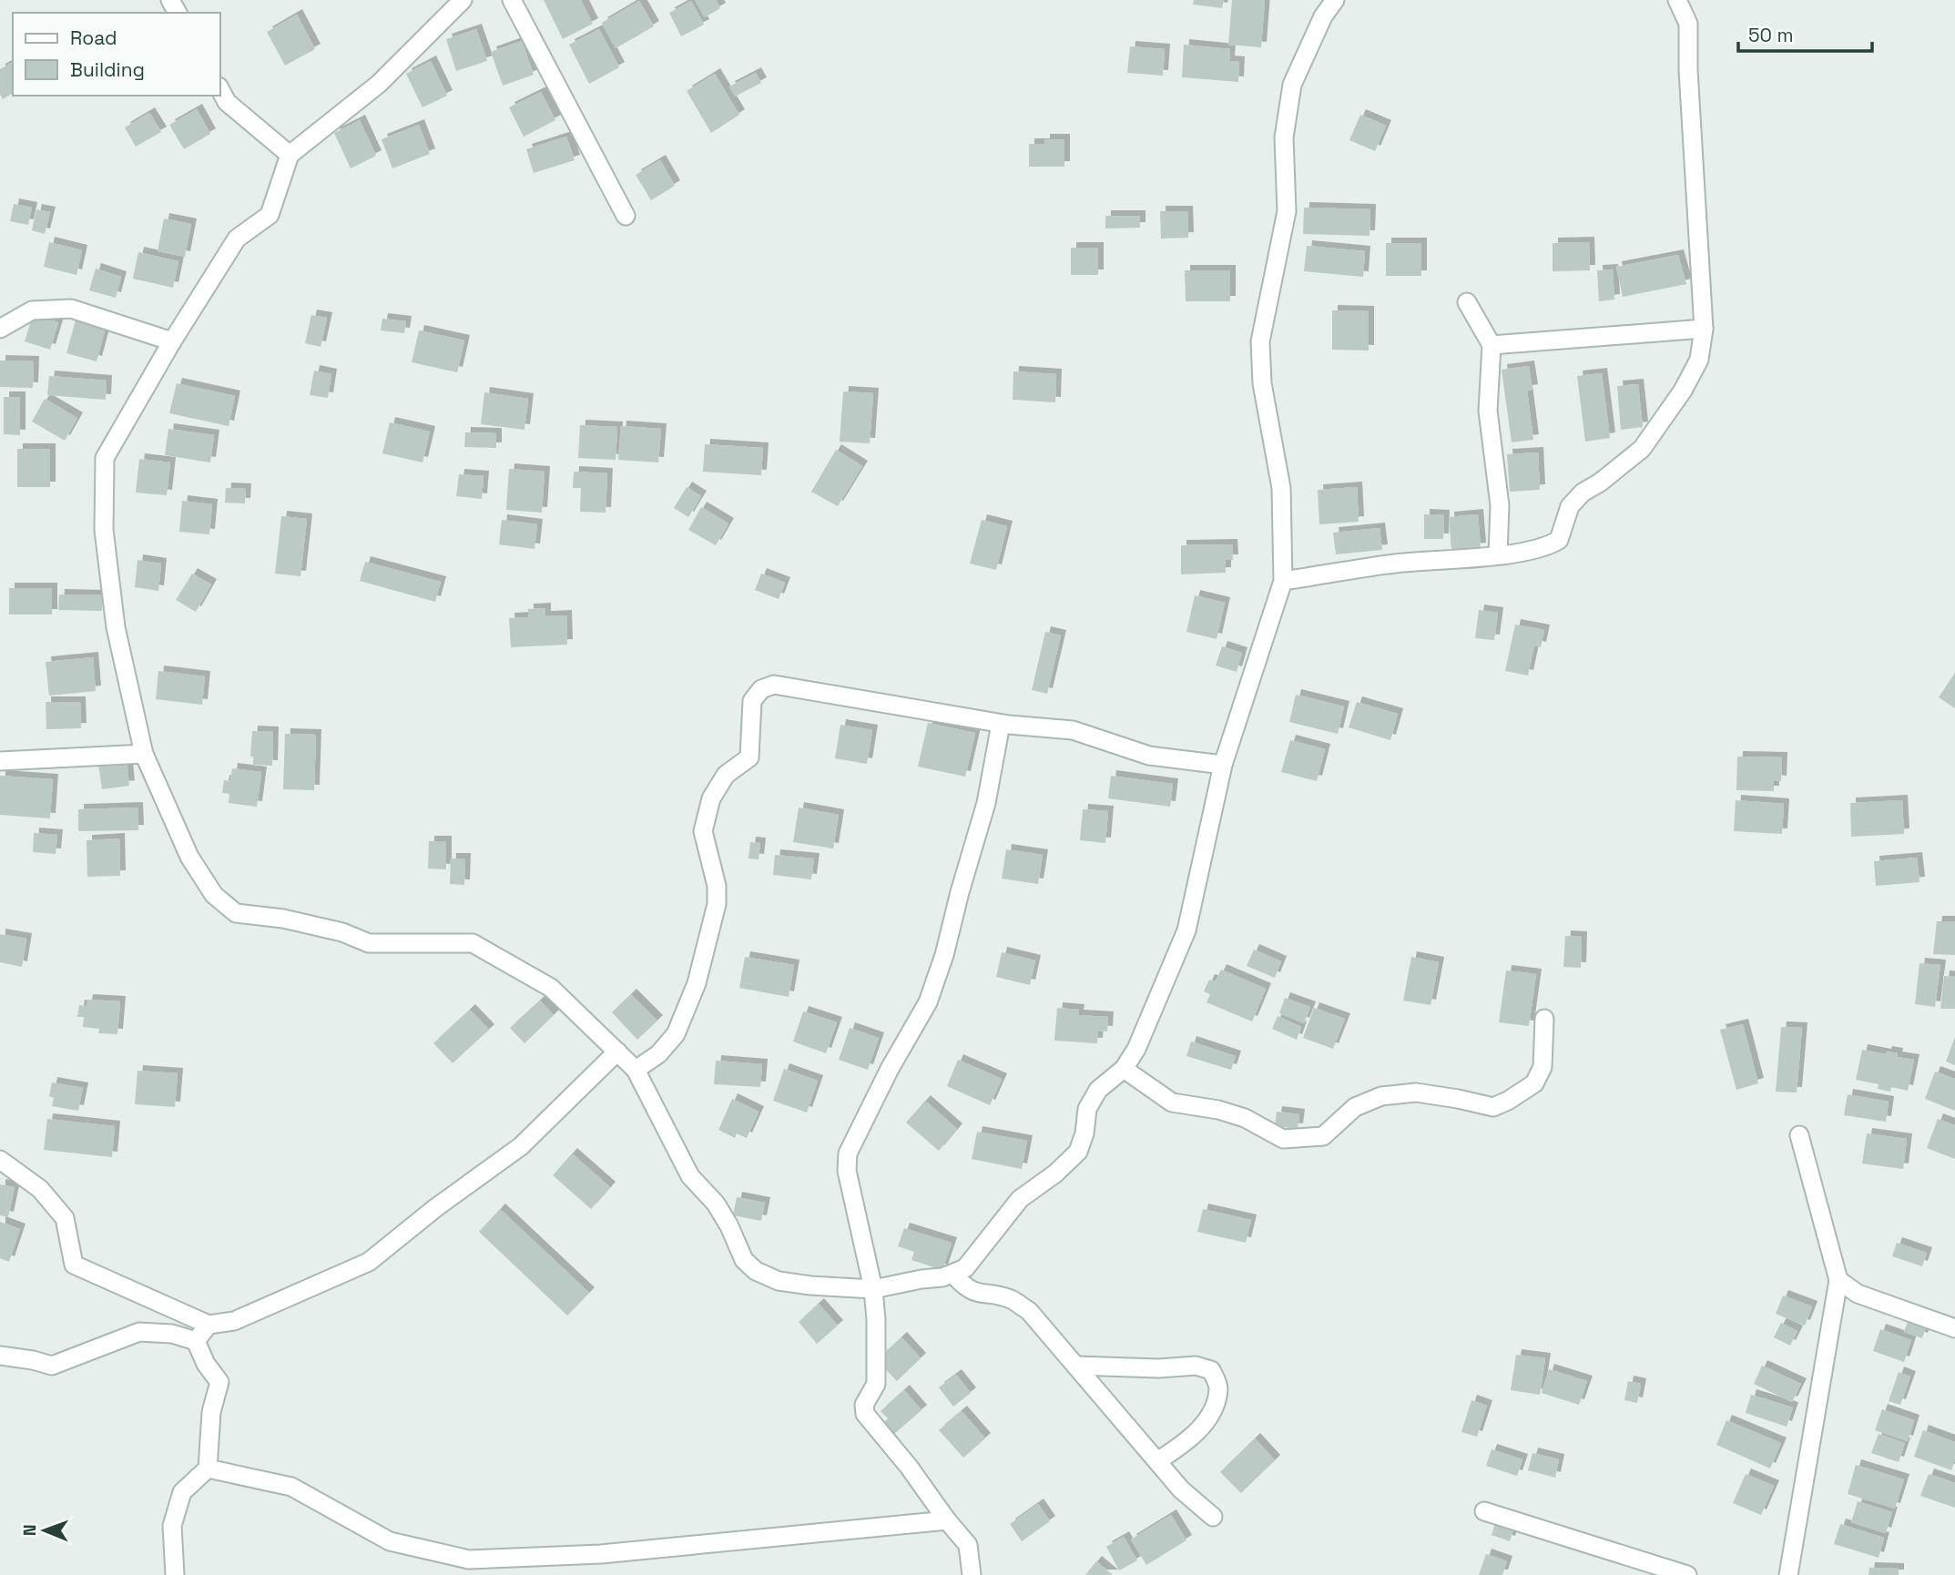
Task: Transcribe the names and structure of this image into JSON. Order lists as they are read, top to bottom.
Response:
{
  "legend": ["Road", "Building"],
  "scale_bar": "50 m",
  "north": "left"
}
